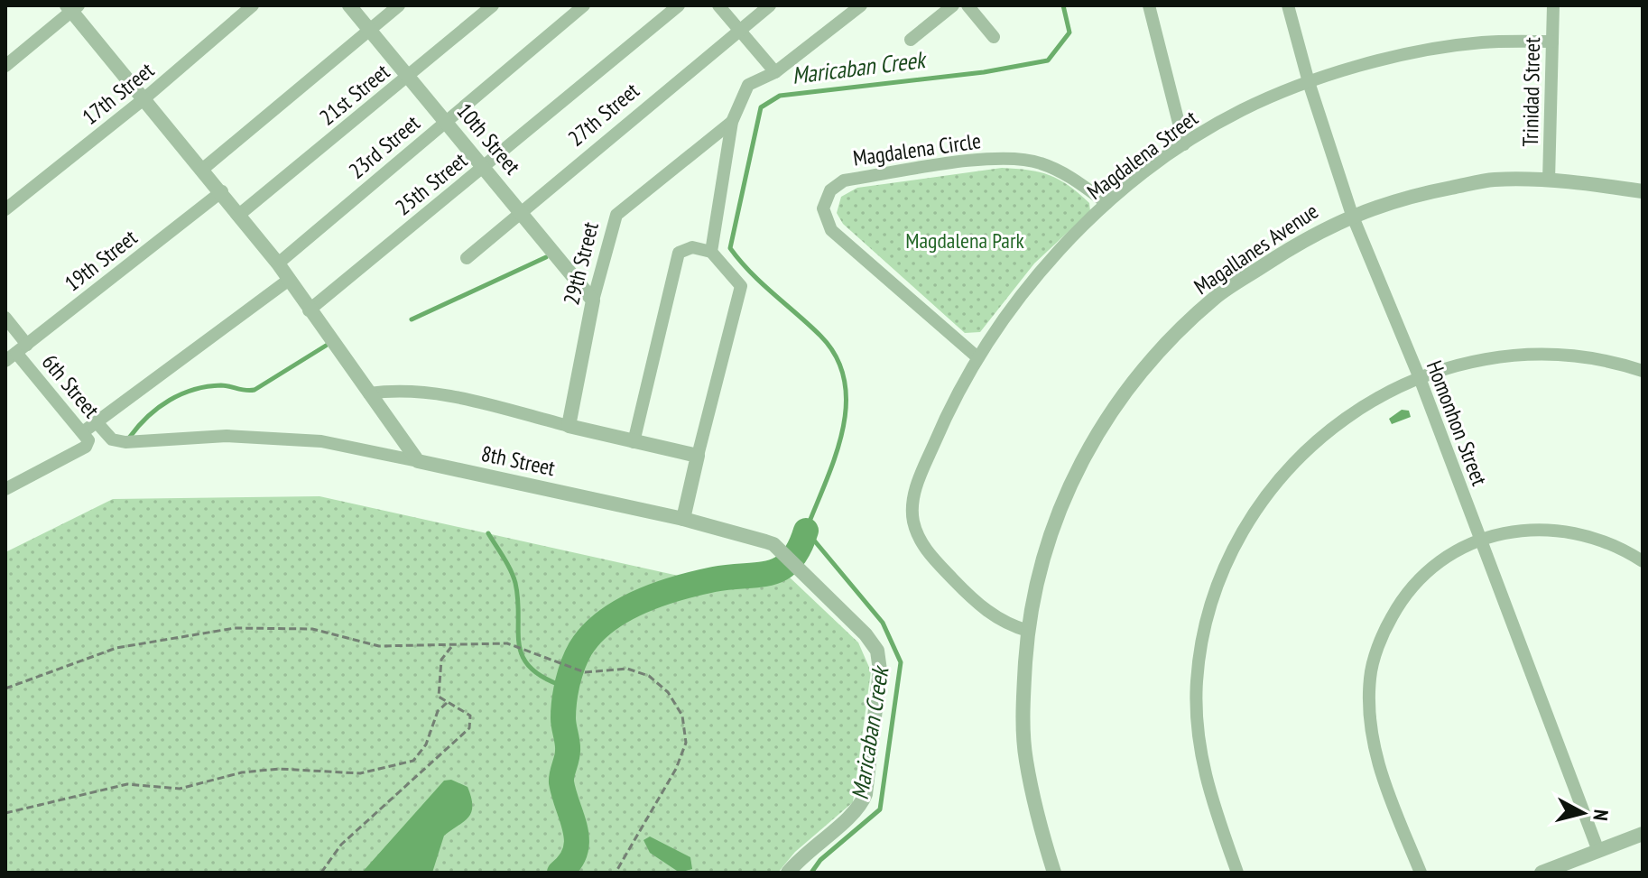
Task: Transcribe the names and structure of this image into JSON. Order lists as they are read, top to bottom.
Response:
{
  "streets": {
    "street": [
      "Trinidad Street",
      "17th Street",
      "21st Street",
      "27th Street",
      "10th Street",
      "23rd Street",
      "Magdalena Circle",
      "Magdalena Street",
      "25th Street",
      "Magallanes Avenue",
      "19th Street",
      "29th Street",
      "6th Street",
      "Homonhon Street",
      "8th Street"
    ]
  },
  "crossings": [
    ["Trinidad Street", "Magdalena Street"],
    ["Trinidad Street", "Magallanes Avenue"],
    ["21st Street", "10th Street"],
    ["27th Street", "10th Street"],
    ["10th Street", "23rd Street"],
    ["10th Street", "25th Street"],
    ["10th Street", "29th Street"],
    ["Magdalena Circle", "Magdalena Street"],
    ["Magdalena Street", "Magallanes Avenue"],
    ["Magdalena Street", "Homonhon Street"],
    ["Magallanes Avenue", "Homonhon Street"],
    ["19th Street", "6th Street"]
  ],
  "water": ["Maricaban Creek"],
  "parks": ["Magdalena Park"],
  "north": "right"
}
